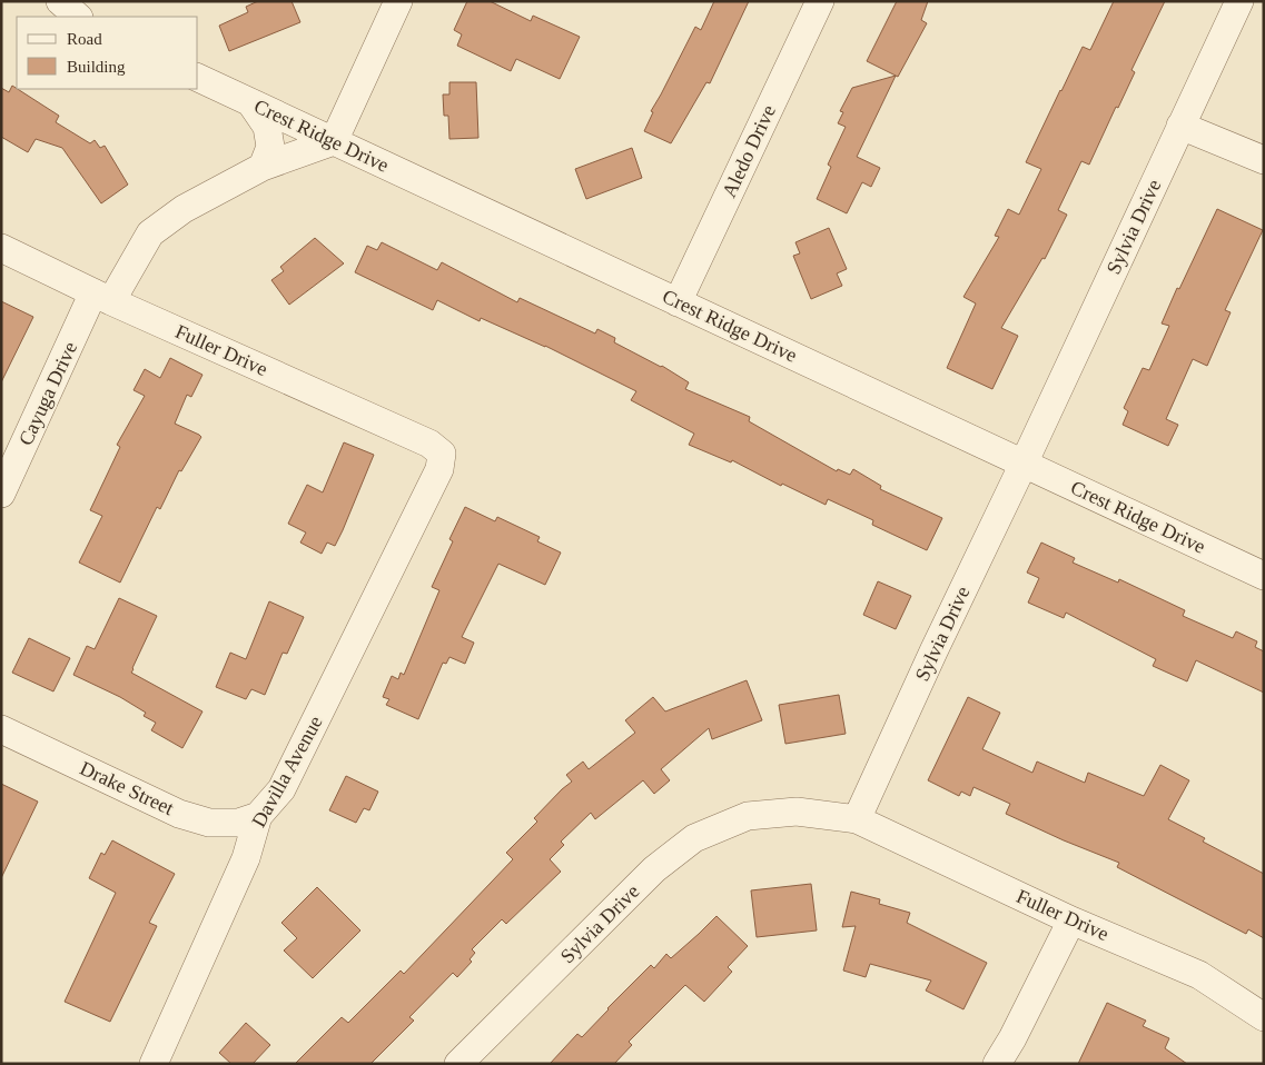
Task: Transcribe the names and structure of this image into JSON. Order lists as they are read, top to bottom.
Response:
{
  "streets": {
    "street": [
      "Crest Ridge Drive",
      "Aledo Drive",
      "Sylvia Drive",
      "Fuller Drive",
      "Cayuga Drive",
      "Davilla Avenue",
      "Drake Street"
    ]
  },
  "crossings": [
    ["Crest Ridge Drive", "Aledo Drive"],
    ["Crest Ridge Drive", "Sylvia Drive"],
    ["Crest Ridge Drive", "Cayuga Drive"],
    ["Sylvia Drive", "Fuller Drive"],
    ["Fuller Drive", "Cayuga Drive"],
    ["Fuller Drive", "Davilla Avenue"],
    ["Davilla Avenue", "Drake Street"]
  ],
  "legend": ["Road", "Building"]
}
